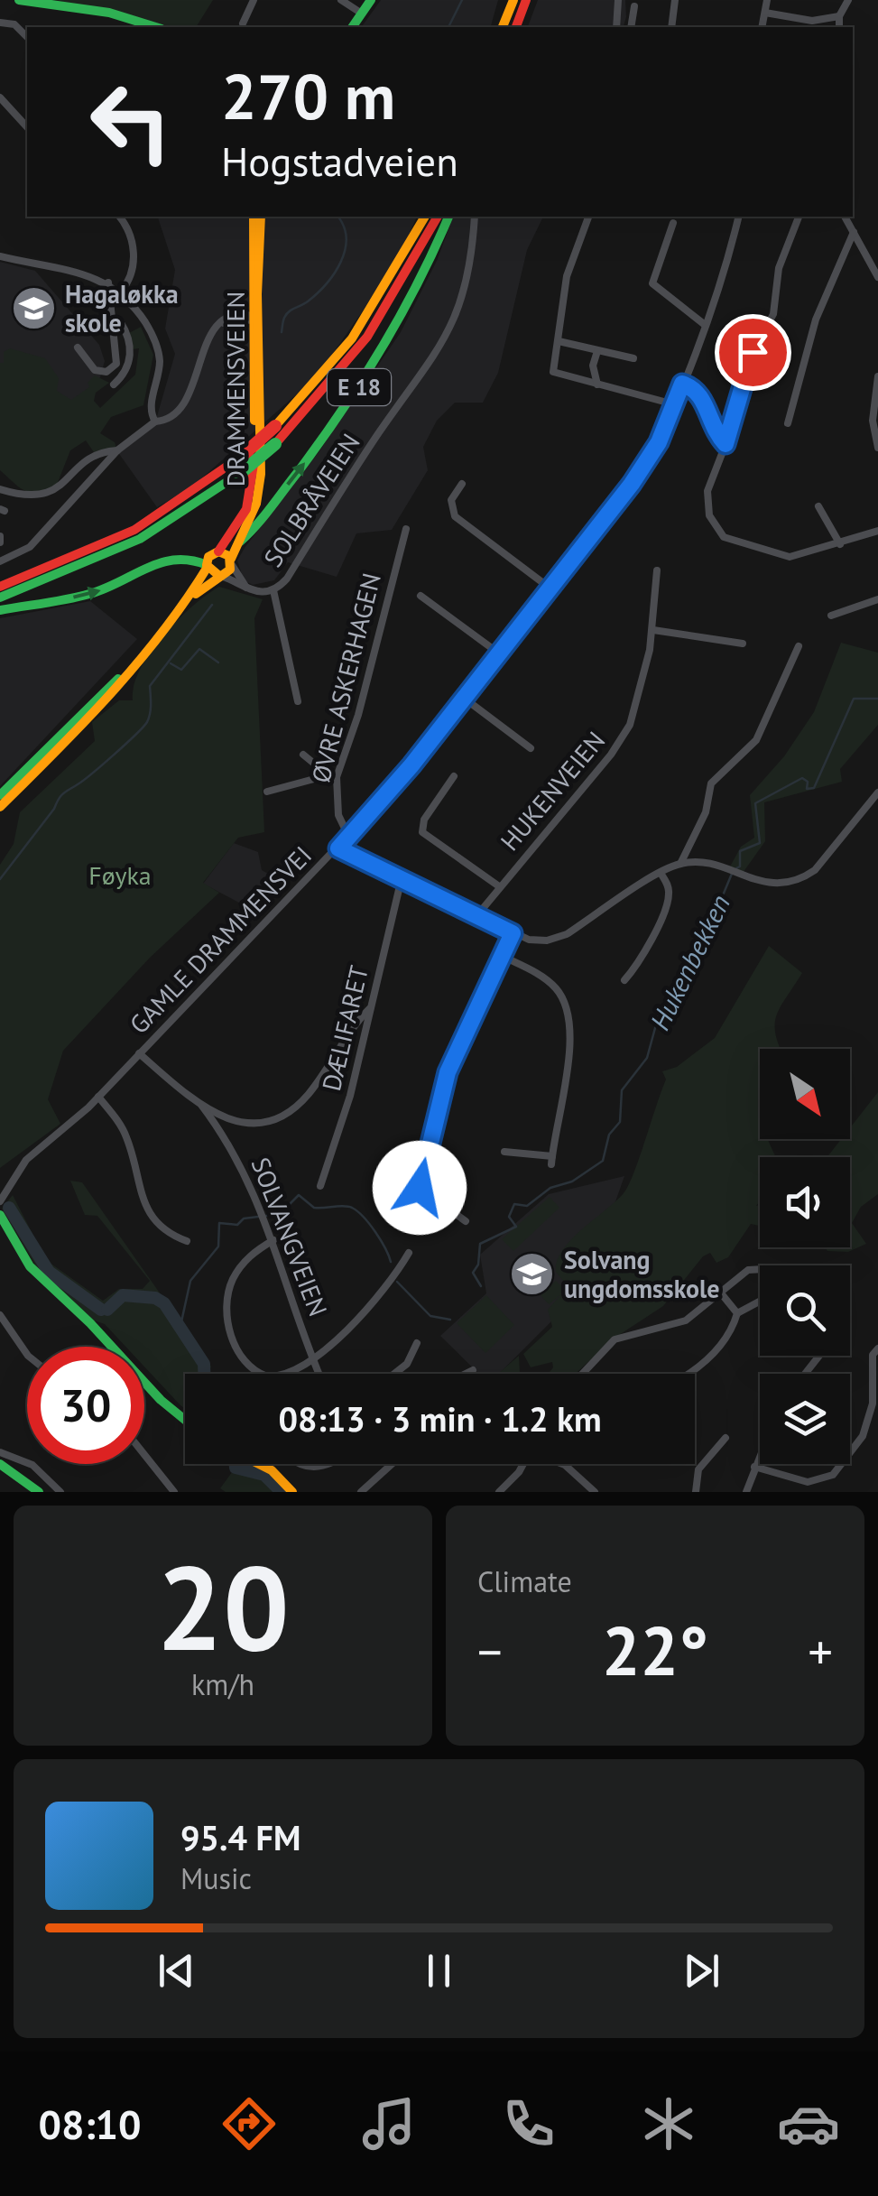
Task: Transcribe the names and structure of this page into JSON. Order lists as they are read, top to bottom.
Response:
{
  "streets": {
    "main road": ["E 18", "DRAMMENSVEIEN"],
    "street": [
      "SOLBRÅVEIEN",
      "ØVRE ASKERHAGEN",
      "HUKENVEIEN",
      "GAMLE DRAMMENSVEI",
      "DÆLIFARET",
      "SOLVANGVEIEN"
    ]
  },
  "crossings": [
    ["E 18", "DRAMMENSVEIEN"],
    ["DRAMMENSVEIEN", "SOLBRÅVEIEN"],
    ["ØVRE ASKERHAGEN", "GAMLE DRAMMENSVEI"]
  ],
  "water": ["Hukenbekken"],
  "parks": ["Føyka"],
  "places": {
    "school or university": ["Hagaløkka skole", "Solvang ungdomsskole"]
  },
  "north": "bottom right",
  "page": {
    "turn": ["270 m", "Hogstadveien"],
    "limit": "30",
    "trip": "08:13 · 3 min · 1.2 km",
    "tile": [
      ["20", "km/h"],
      "Climate"
    ],
    "heat": ["−", "22°", "+"],
    "song": ["95.4 FM", "Music"],
    "tabs": "08:10"
  }
}
